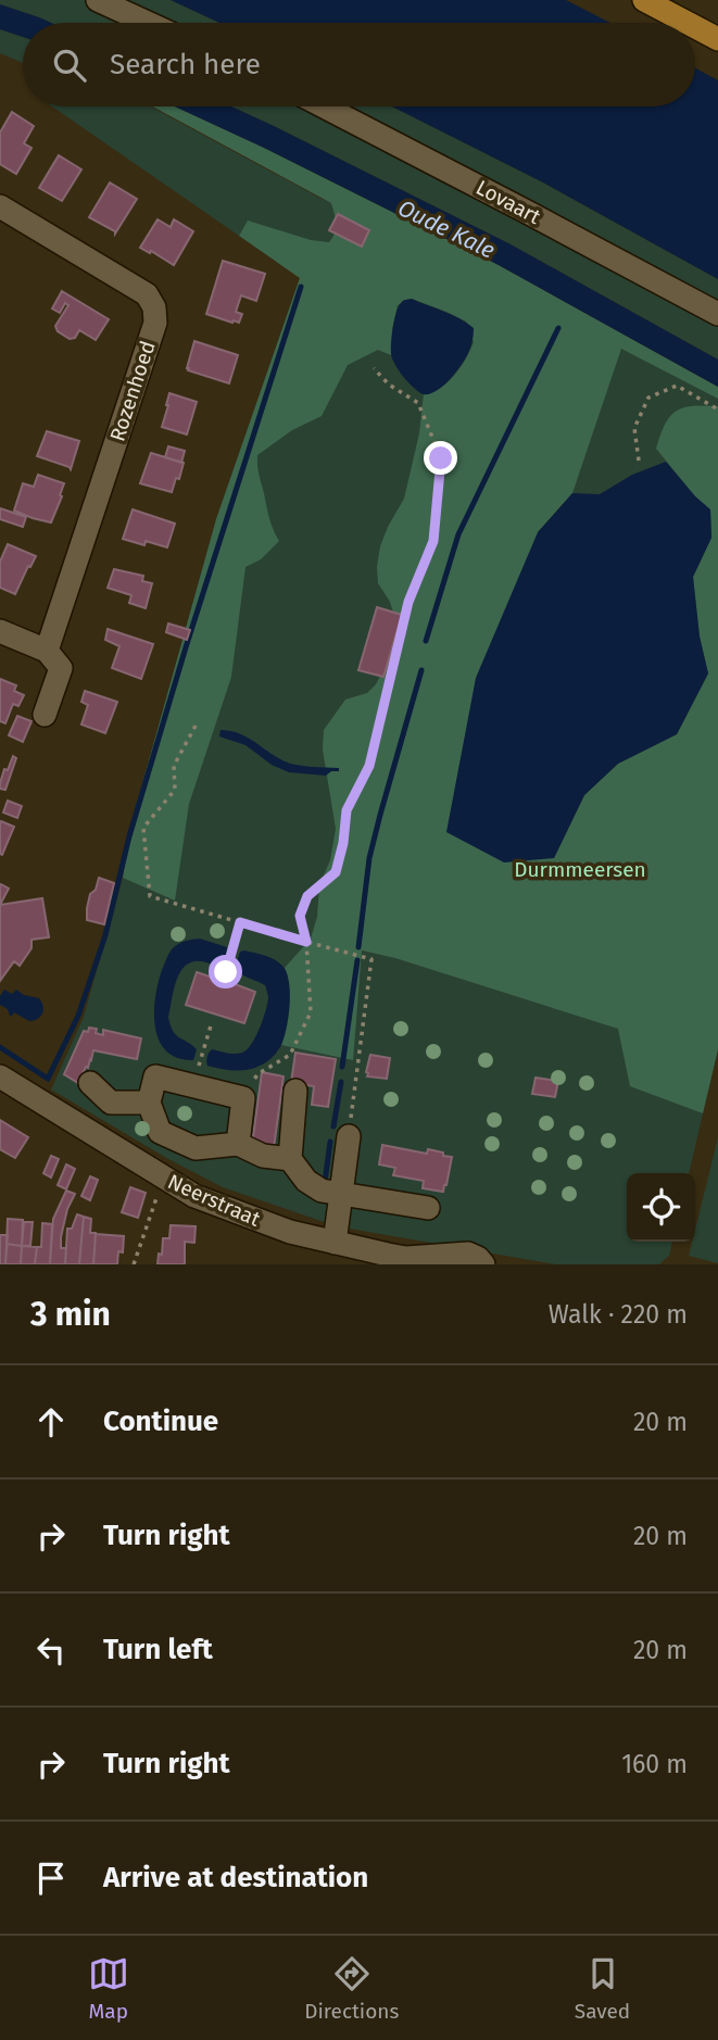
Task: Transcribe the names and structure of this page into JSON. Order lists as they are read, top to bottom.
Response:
{
  "streets": {
    "street": ["Lovaart", "Rozenhoed", "Neerstraat"]
  },
  "water": ["Oude Kale"],
  "parks": ["Durmmeersen"],
  "page": {
    "search": "Search here",
    "heading": ["3 min", "Walk · 220 m"],
    "list": [
      ["Continue", "20 m"],
      ["Turn right", "20 m"],
      ["Turn left", "20 m"],
      ["Turn right", "160 m"],
      "Arrive at destination"
    ],
    "nav": ["Map", "Directions", "Saved"]
  }
}
